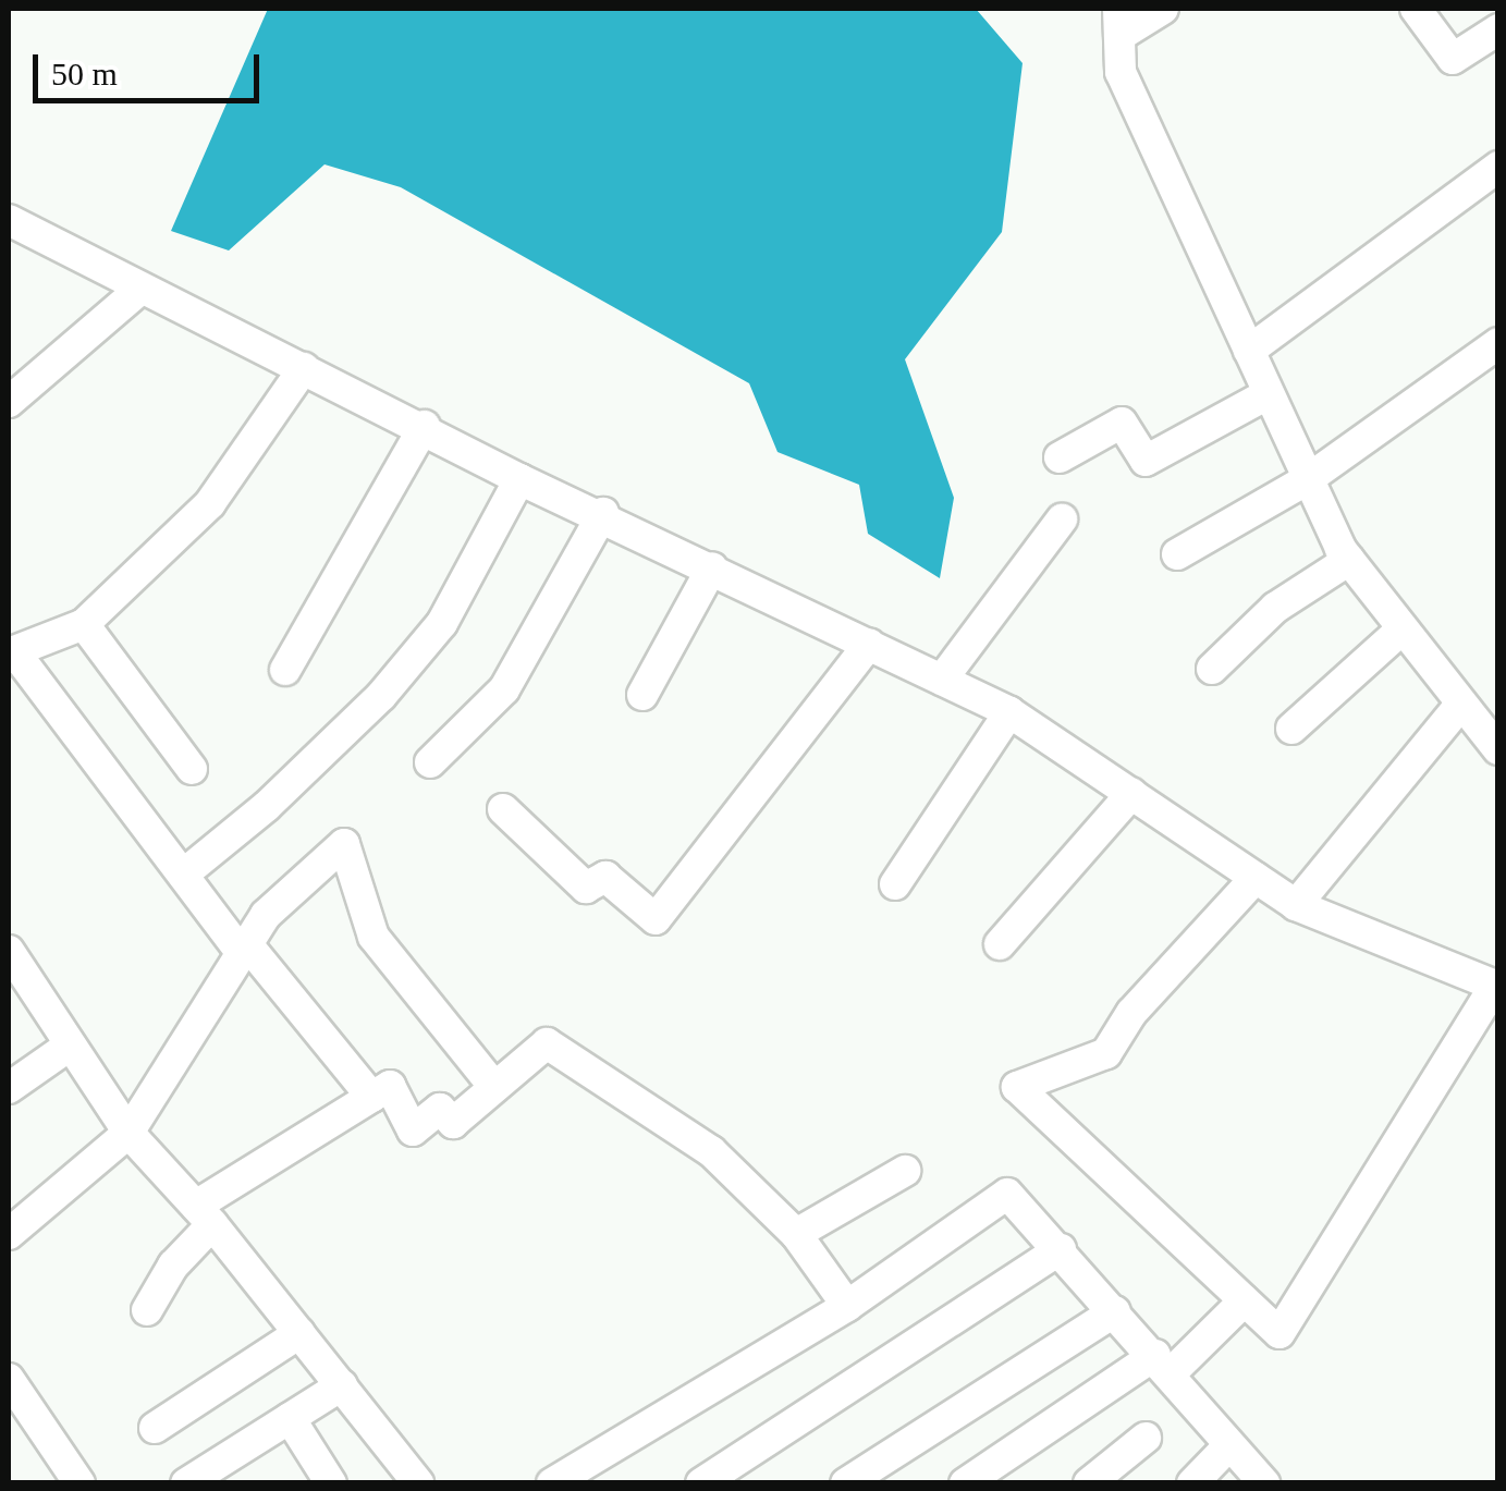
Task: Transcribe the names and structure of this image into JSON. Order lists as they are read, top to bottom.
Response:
{
  "scale_bar": "50 m"
}
